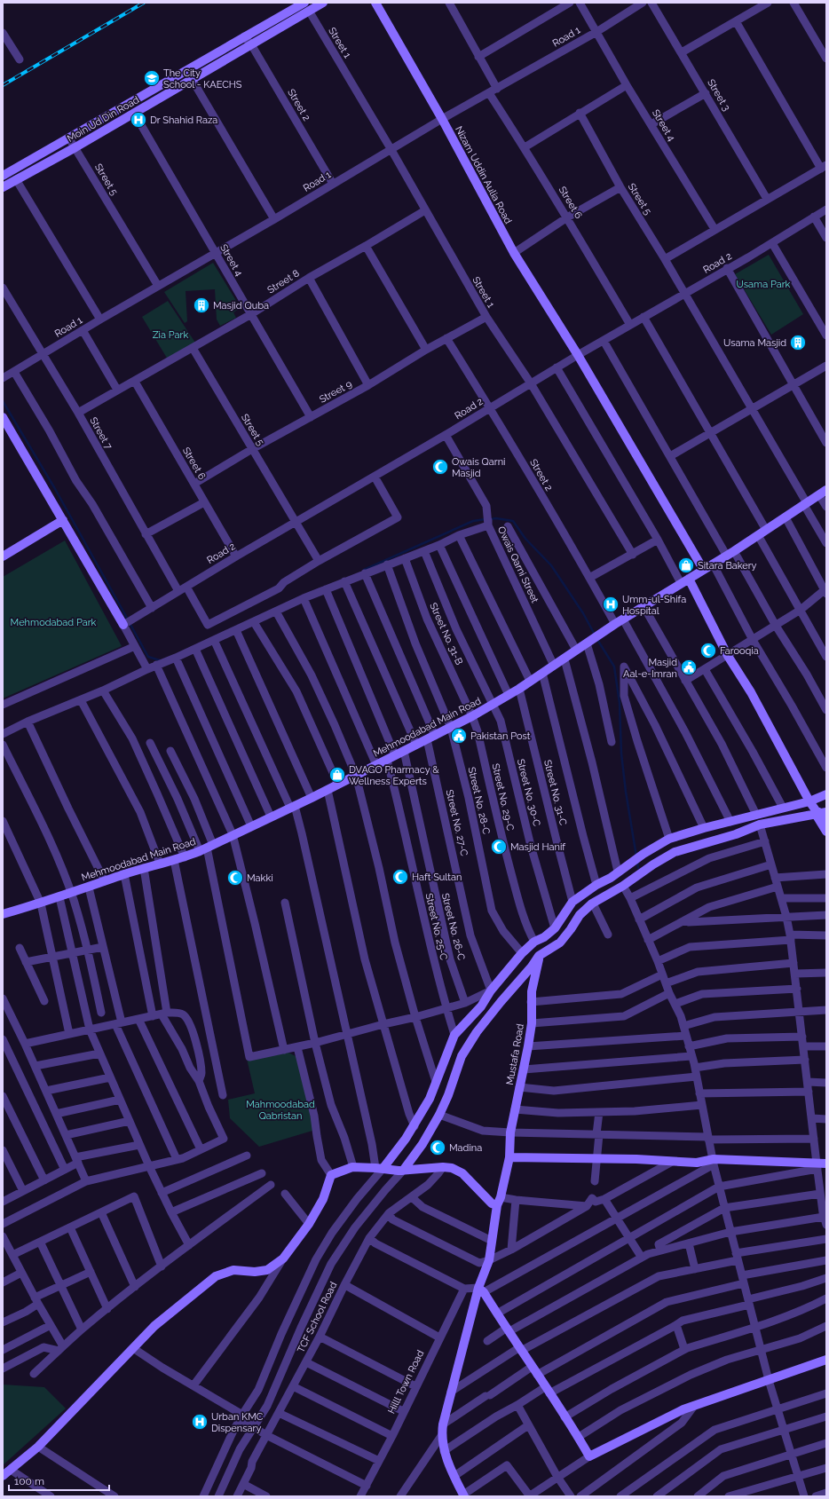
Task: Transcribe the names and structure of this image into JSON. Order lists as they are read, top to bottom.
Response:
{
  "streets": {
    "street": [
      "Road 1",
      "Street 1",
      "Street 3",
      "Street 2",
      "Moin Ud Din Road",
      "Street 4",
      "Nizam Uddin Aulia Road",
      "Street 5",
      "Street 6",
      "Road 2",
      "Street 8",
      "Street 9",
      "Street 7",
      "Owais Qarni Street",
      "Street No. 31-B",
      "Mehmoodabad Main Road",
      "Street No. 30-C",
      "Street No. 31-C",
      "Street No. 29-C",
      "Street No. 28-C",
      "Street No. 27-C",
      "Street No. 25-C",
      "Street No. 26-C",
      "Mustafa Road",
      "TCF School Road",
      "Hilll Town Road"
    ]
  },
  "crossings": [
    ["Road 1", "Street 1"],
    ["Road 1", "Street 2"],
    ["Road 1", "Street 4"],
    ["Road 1", "Nizam Uddin Aulia Road"],
    ["Road 1", "Street 5"],
    ["Road 1", "Street 6"],
    ["Road 1", "Street 7"],
    ["Street 1", "Moin Ud Din Road"],
    ["Street 1", "Road 2"],
    ["Street 1", "Street 8"],
    ["Street 1", "Street 9"],
    ["Street 2", "Moin Ud Din Road"],
    ["Street 2", "Road 2"],
    ["Street 2", "Street 9"],
    ["Street 2", "Mehmoodabad Main Road"],
    ["Moin Ud Din Road", "Street 4"],
    ["Moin Ud Din Road", "Street 5"],
    ["Street 4", "Street 8"],
    ["Street 4", "Street 9"],
    ["Nizam Uddin Aulia Road", "Road 2"],
    ["Nizam Uddin Aulia Road", "Mehmoodabad Main Road"],
    ["Street 5", "Road 2"],
    ["Street 5", "Street 8"],
    ["Street 5", "Street 9"],
    ["Street 5", "Mehmoodabad Main Road"],
    ["Street 6", "Road 2"],
    ["Street 6", "Street 8"],
    ["Street 6", "Street 9"],
    ["Road 2", "Street 7"],
    ["Road 2", "Owais Qarni Street"],
    ["Street 8", "Street 7"],
    ["Owais Qarni Street", "Mehmoodabad Main Road"],
    ["Street No. 31-B", "Mehmoodabad Main Road"],
    ["Street No. 31-B", "Street No. 29-C"],
    ["Mehmoodabad Main Road", "Street No. 30-C"],
    ["Mehmoodabad Main Road", "Street No. 31-C"],
    ["Mehmoodabad Main Road", "Street No. 29-C"],
    ["Mehmoodabad Main Road", "Street No. 28-C"],
    ["Mehmoodabad Main Road", "Street No. 27-C"],
    ["Mehmoodabad Main Road", "Street No. 25-C"],
    ["Mehmoodabad Main Road", "Street No. 26-C"]
  ],
  "parks": [
    "Usama Park",
    "Zia Park",
    "Mehmodabad Park",
    "Mahmoodabad Qabristan"
  ],
  "places": {
    "school or university": ["The City School - KAECHS"],
    "hospital": ["Dr Shahid Raza", "Umm-ul-Shifa Hospital", "Urban KMC Dispensary"],
    "building": ["Masjid Quba", "Usama Masjid"],
    "mosque": [
      "Owais Qarni Masjid",
      "Farooqia",
      "Masjid Hanif",
      "Haft Sultan",
      "Makki",
      "Madina"
    ],
    "shop": ["Sitara Bakery", "DVAGO Pharmacy & Wellness Experts"],
    "public building": ["Masjid Aal-e-Imran", "Pakistan Post"]
  },
  "scale_bar": "100 m"
}
